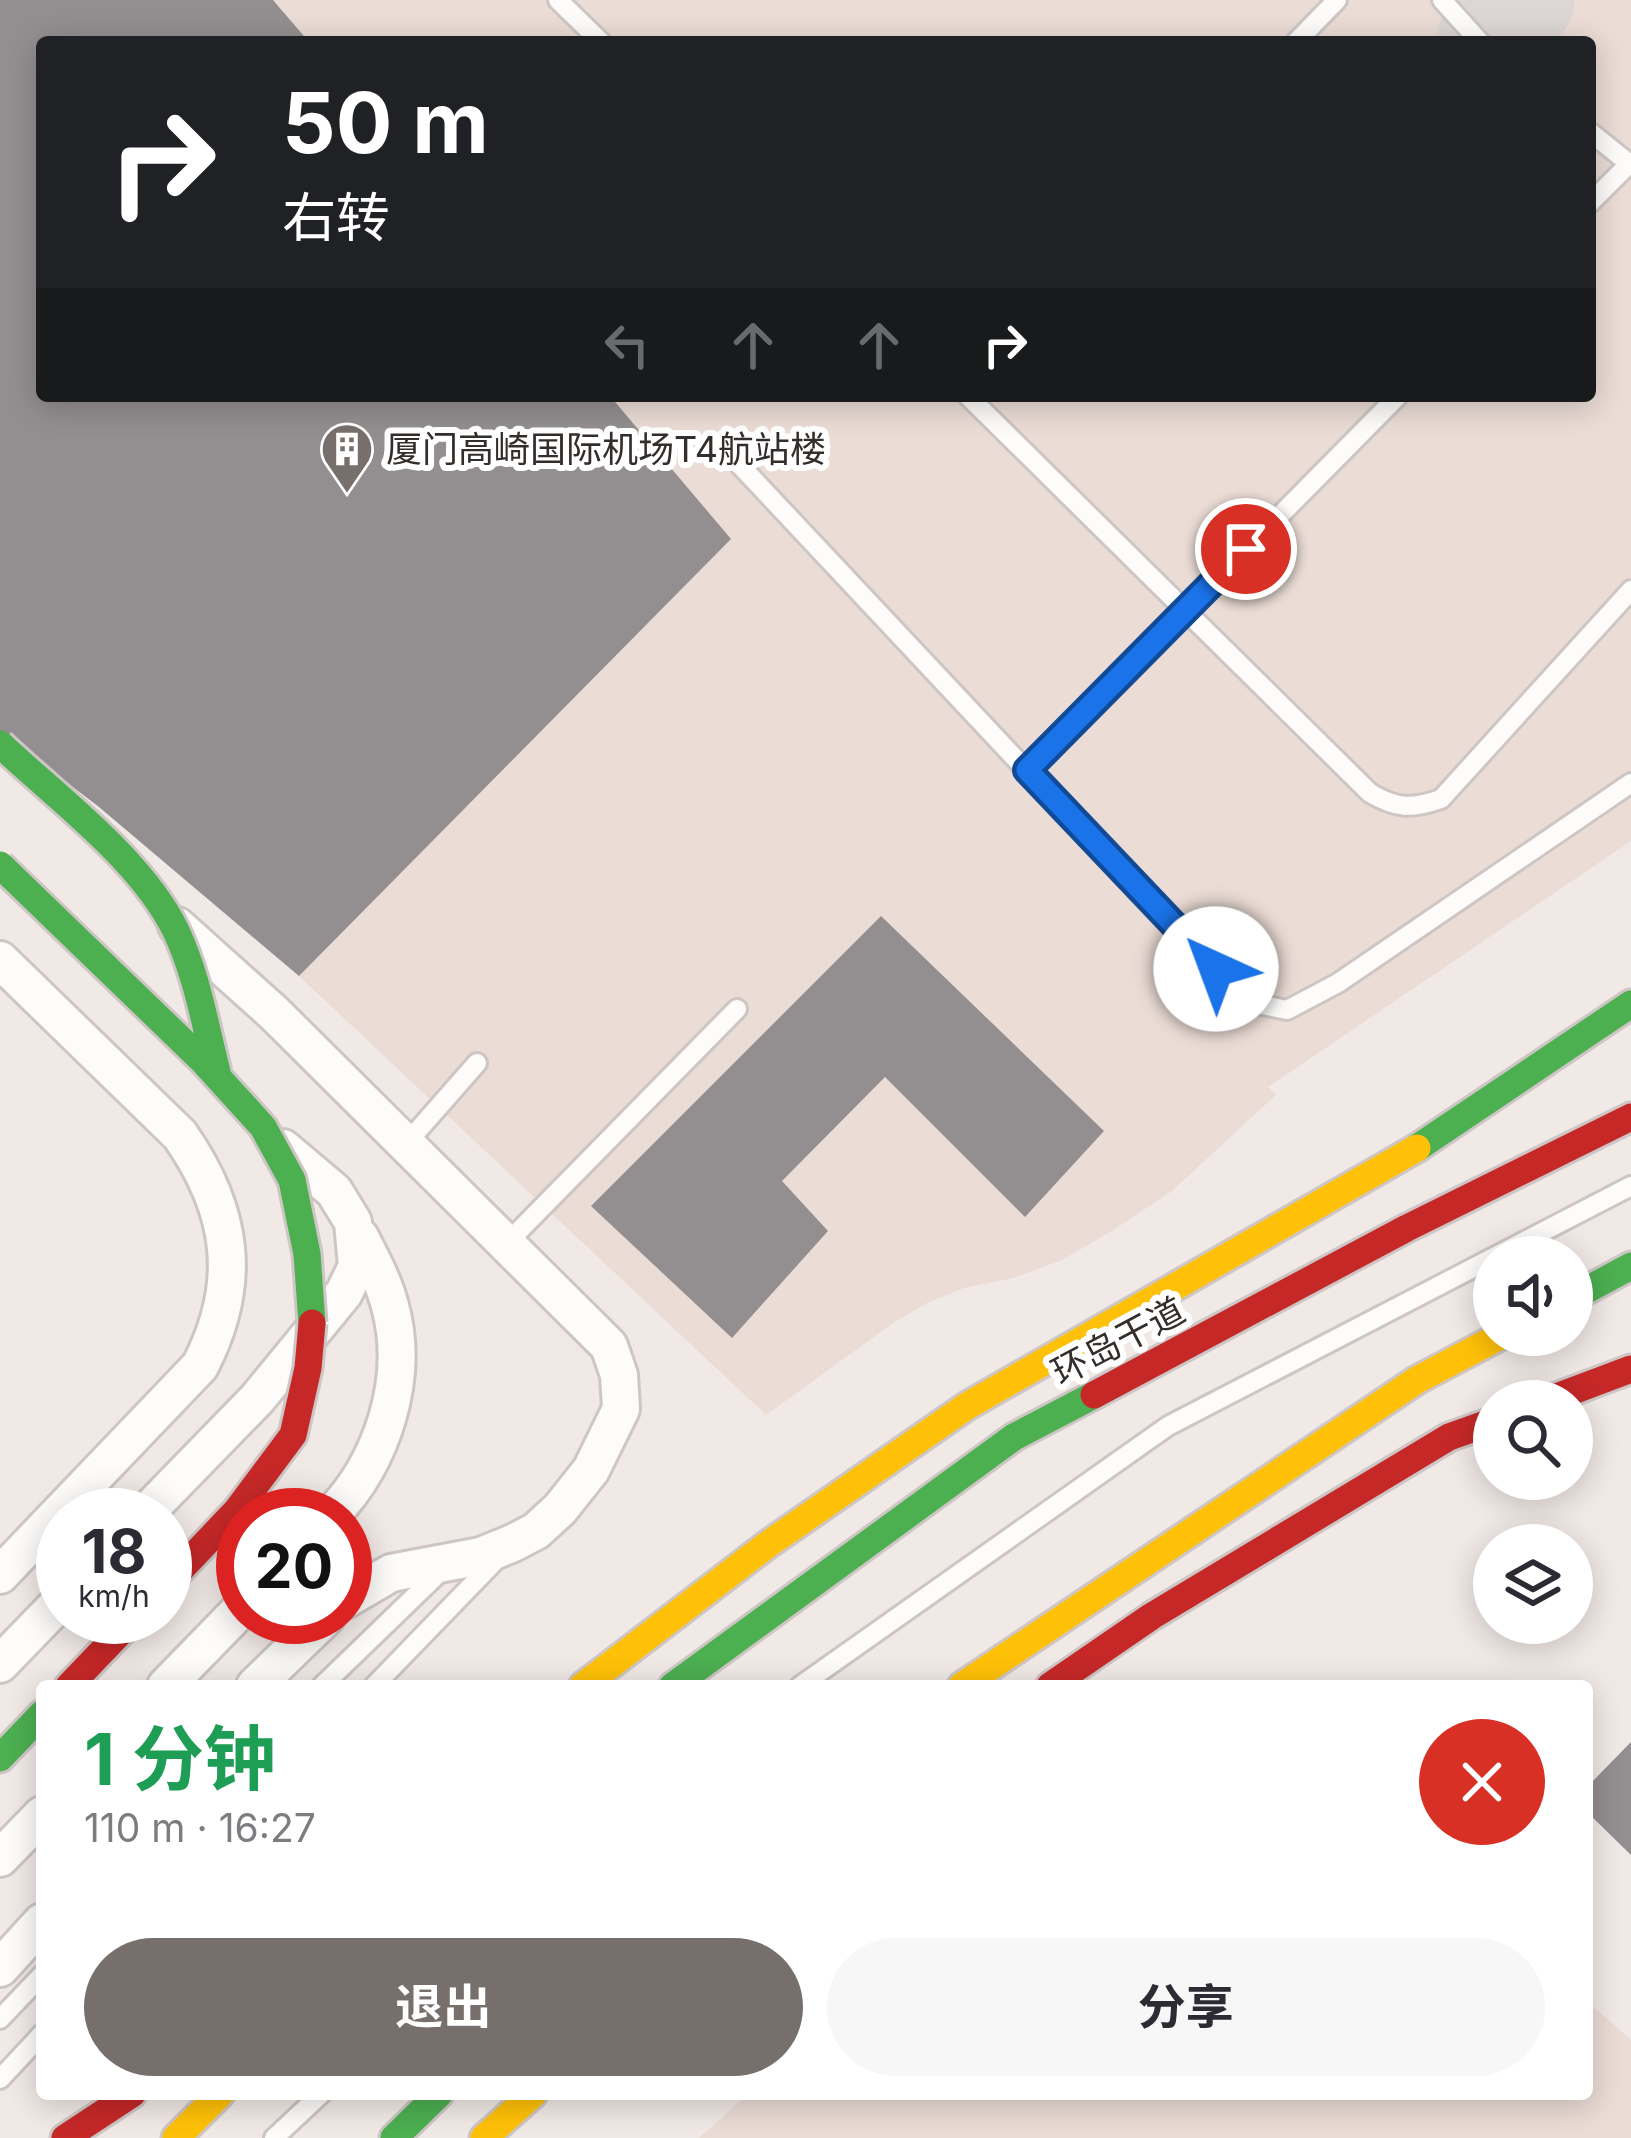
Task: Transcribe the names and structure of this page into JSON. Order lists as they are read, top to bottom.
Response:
{
  "streets": {
    "main road": ["环岛干道"]
  },
  "places": {
    "building": ["厦门高崎国际机场T4航站楼"]
  },
  "page": {
    "turn": ["50 m", "右转"],
    "speed": "18 km/h",
    "limit": "20",
    "heading": ["1 分钟", "110 m · 16:27"],
    "buttons": ["退出", "分享"]
  }
}
